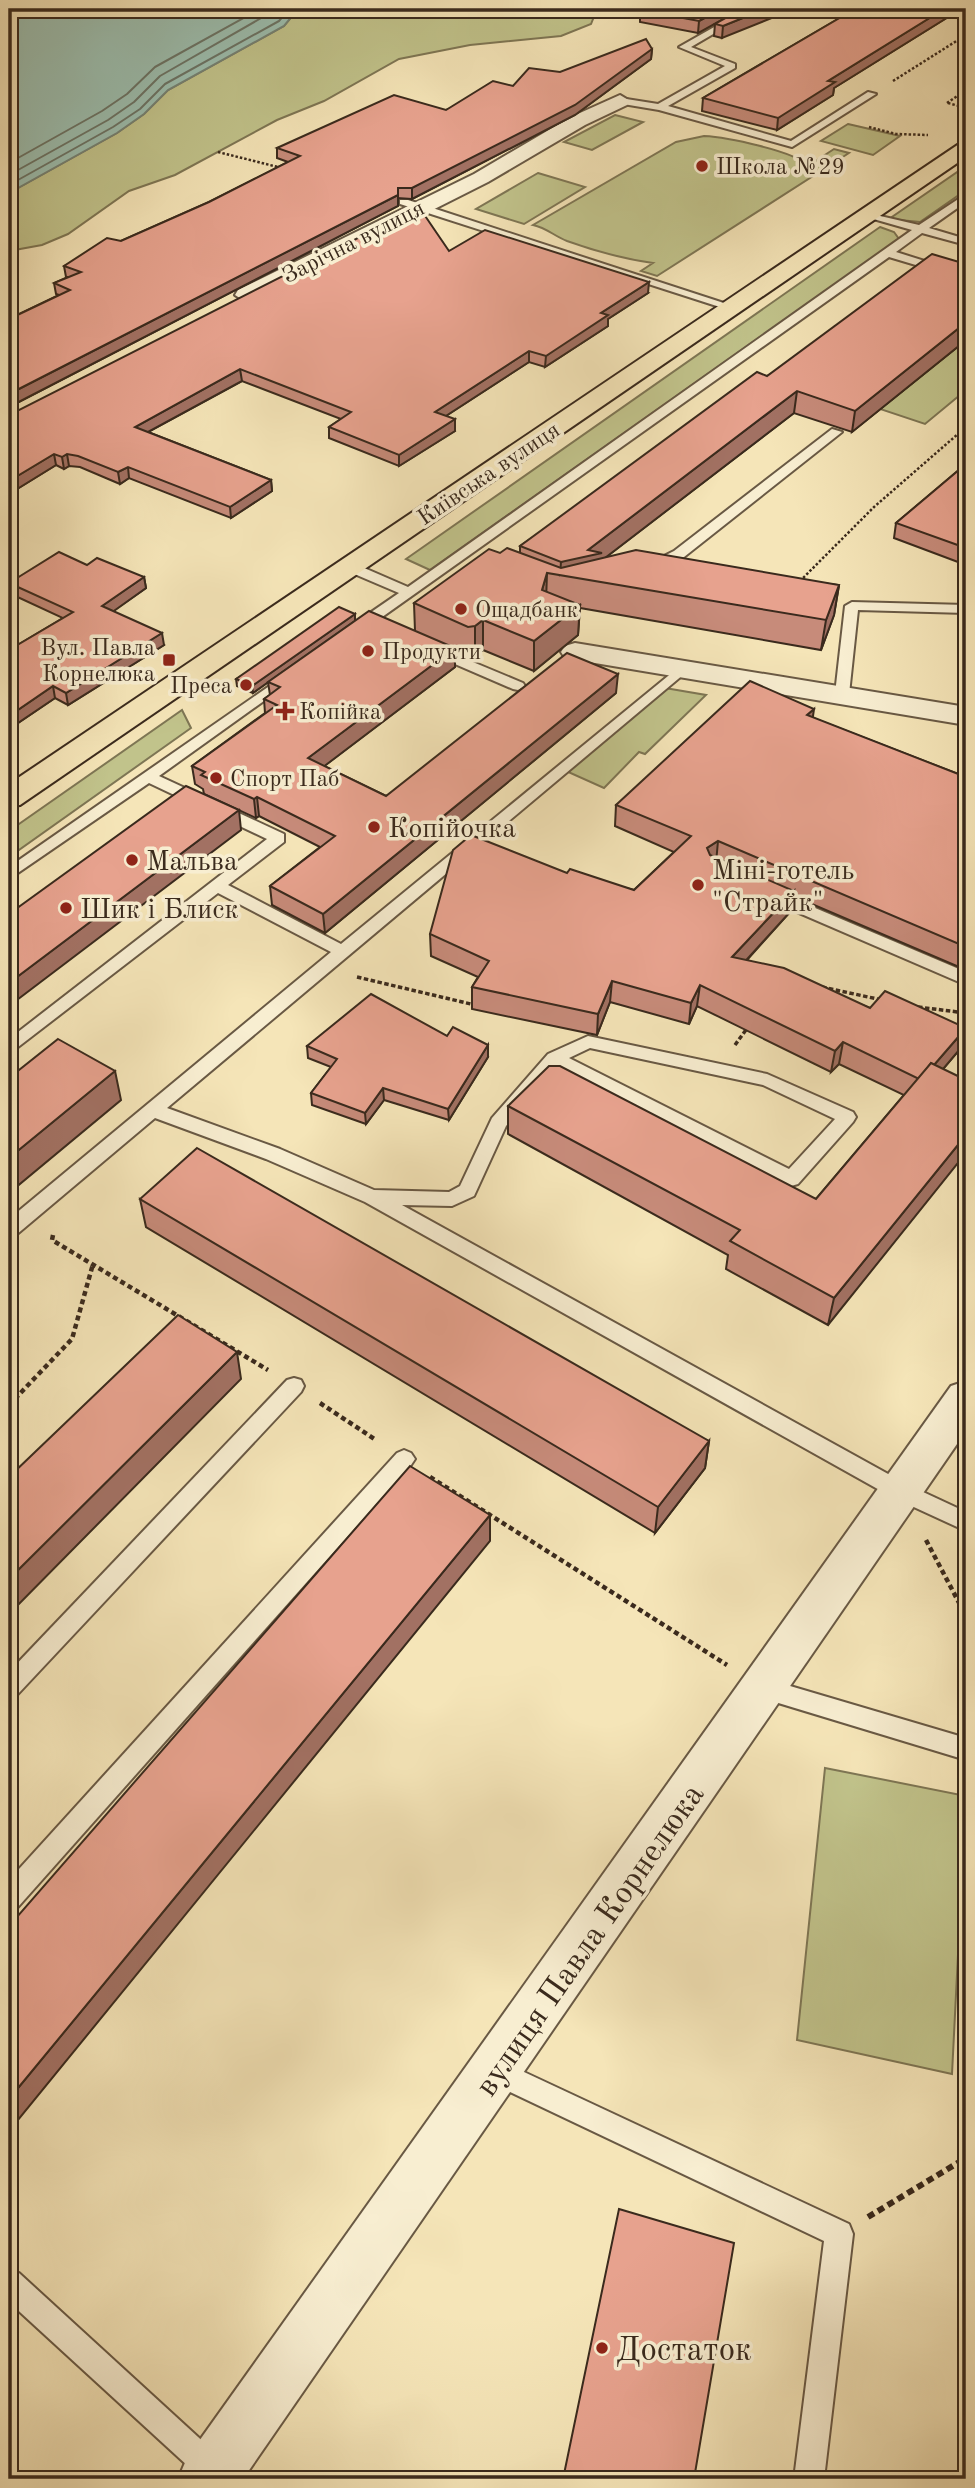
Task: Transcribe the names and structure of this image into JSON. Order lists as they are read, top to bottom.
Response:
{
  "streets": {
    "main road": ["Київська вулиця"],
    "street": ["Зарічна вулиця", "вулиця Павла Корнелюка"]
  },
  "places": {
    "other": [
      "Школа №29",
      "Ощадбанк",
      "Продукти",
      "Преса",
      "Спорт Паб",
      "Копійочка",
      "Мальва",
      "Міні-готель \"Страйк\"",
      "Шик і Блиск",
      "Достаток"
    ],
    "transit": ["Вул. Павла Корнелюка"],
    "health": ["Копійка"]
  }
}
